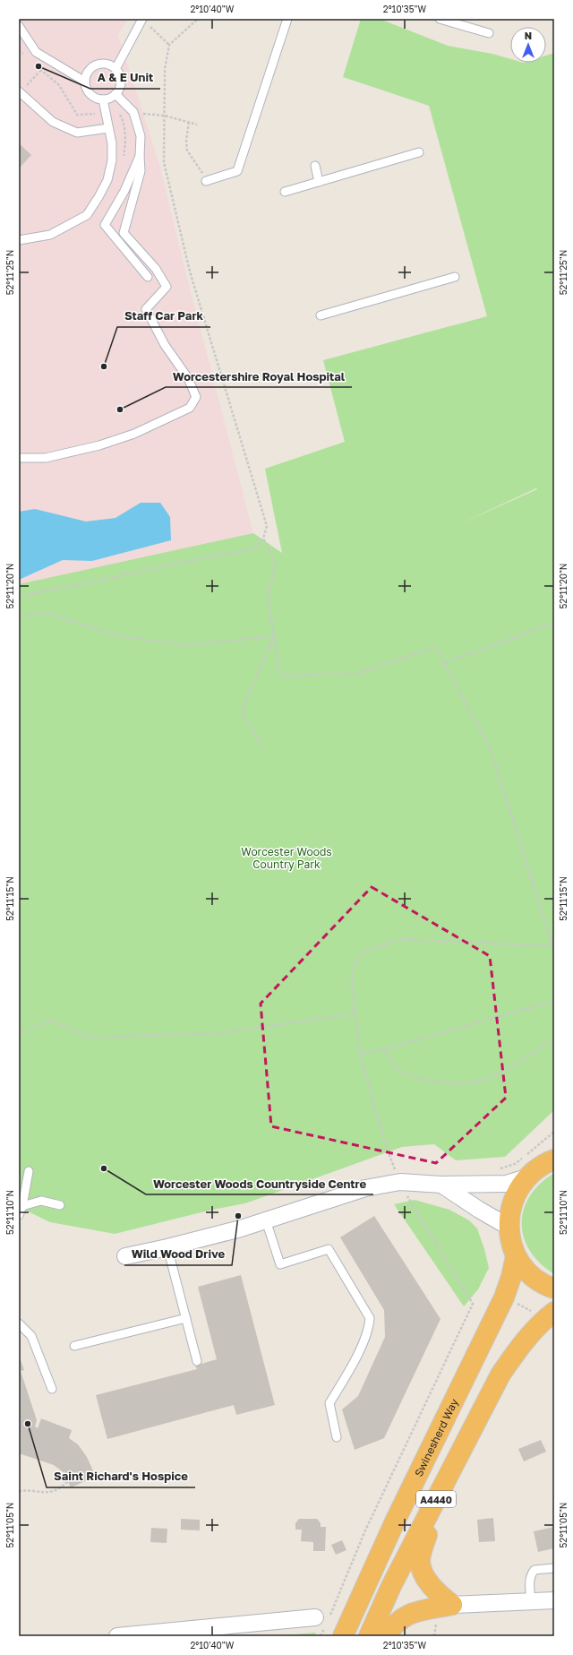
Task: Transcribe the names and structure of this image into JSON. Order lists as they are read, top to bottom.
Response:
{
  "streets": {
    "highway": ["Swinesherd Way", "A4440"]
  },
  "parks": ["Worcester Woods Country Park"],
  "places": [
    "A & E Unit",
    "Staff Car Park",
    "Worcestershire Royal Hospital",
    "Worcester Woods Countryside Centre",
    "Wild Wood Drive",
    "Saint Richard's Hospice"
  ],
  "north": "top",
  "coordinates": [
    "2°10'40\"W",
    "2°10'35\"W",
    "52°11'25\"N",
    "52°11'20\"N",
    "52°11'15\"N",
    "52°11'10\"N",
    "52°11'05\"N"
  ]
}
